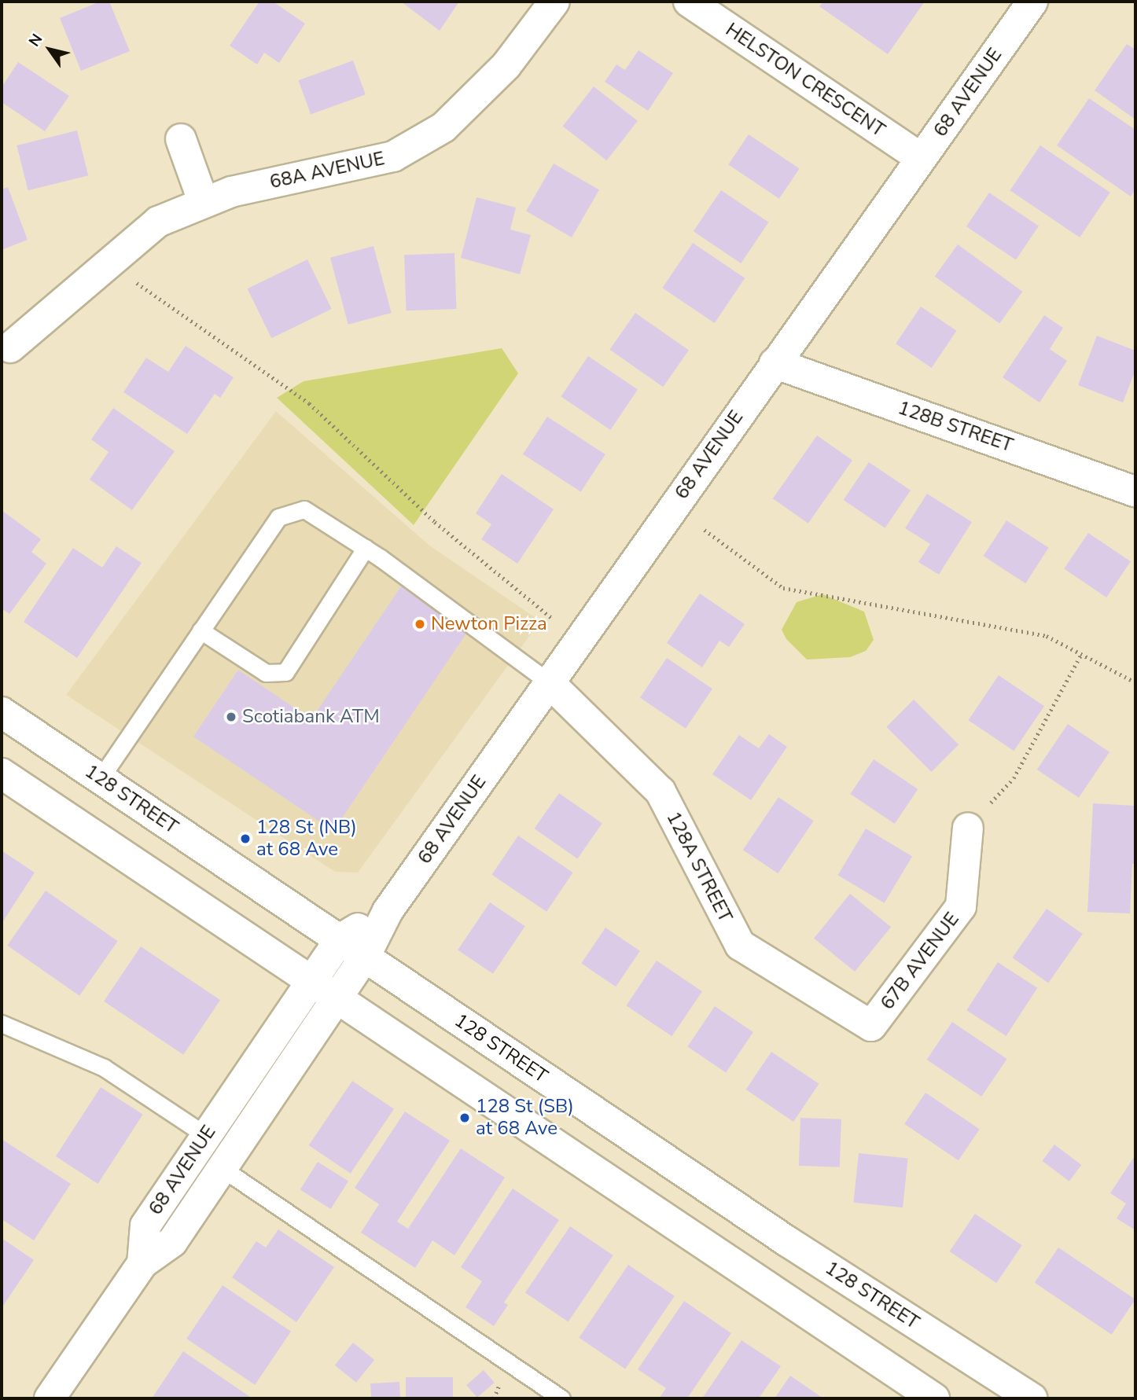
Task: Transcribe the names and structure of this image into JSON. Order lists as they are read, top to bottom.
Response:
{
  "streets": {
    "street": [
      "HELSTON CRESCENT",
      "68 AVENUE",
      "68A AVENUE",
      "128B STREET",
      "128 STREET",
      "128A STREET",
      "67B AVENUE"
    ]
  },
  "crossings": [
    ["HELSTON CRESCENT", "68 AVENUE"],
    ["68 AVENUE", "128B STREET"],
    ["68 AVENUE", "128 STREET"],
    ["68 AVENUE", "128A STREET"],
    ["128A STREET", "67B AVENUE"]
  ],
  "places": [
    "Newton Pizza",
    "Scotiabank ATM",
    "128 St (NB) at 68 Ave",
    "128 St (SB) at 68 Ave"
  ],
  "north": "top left"
}
